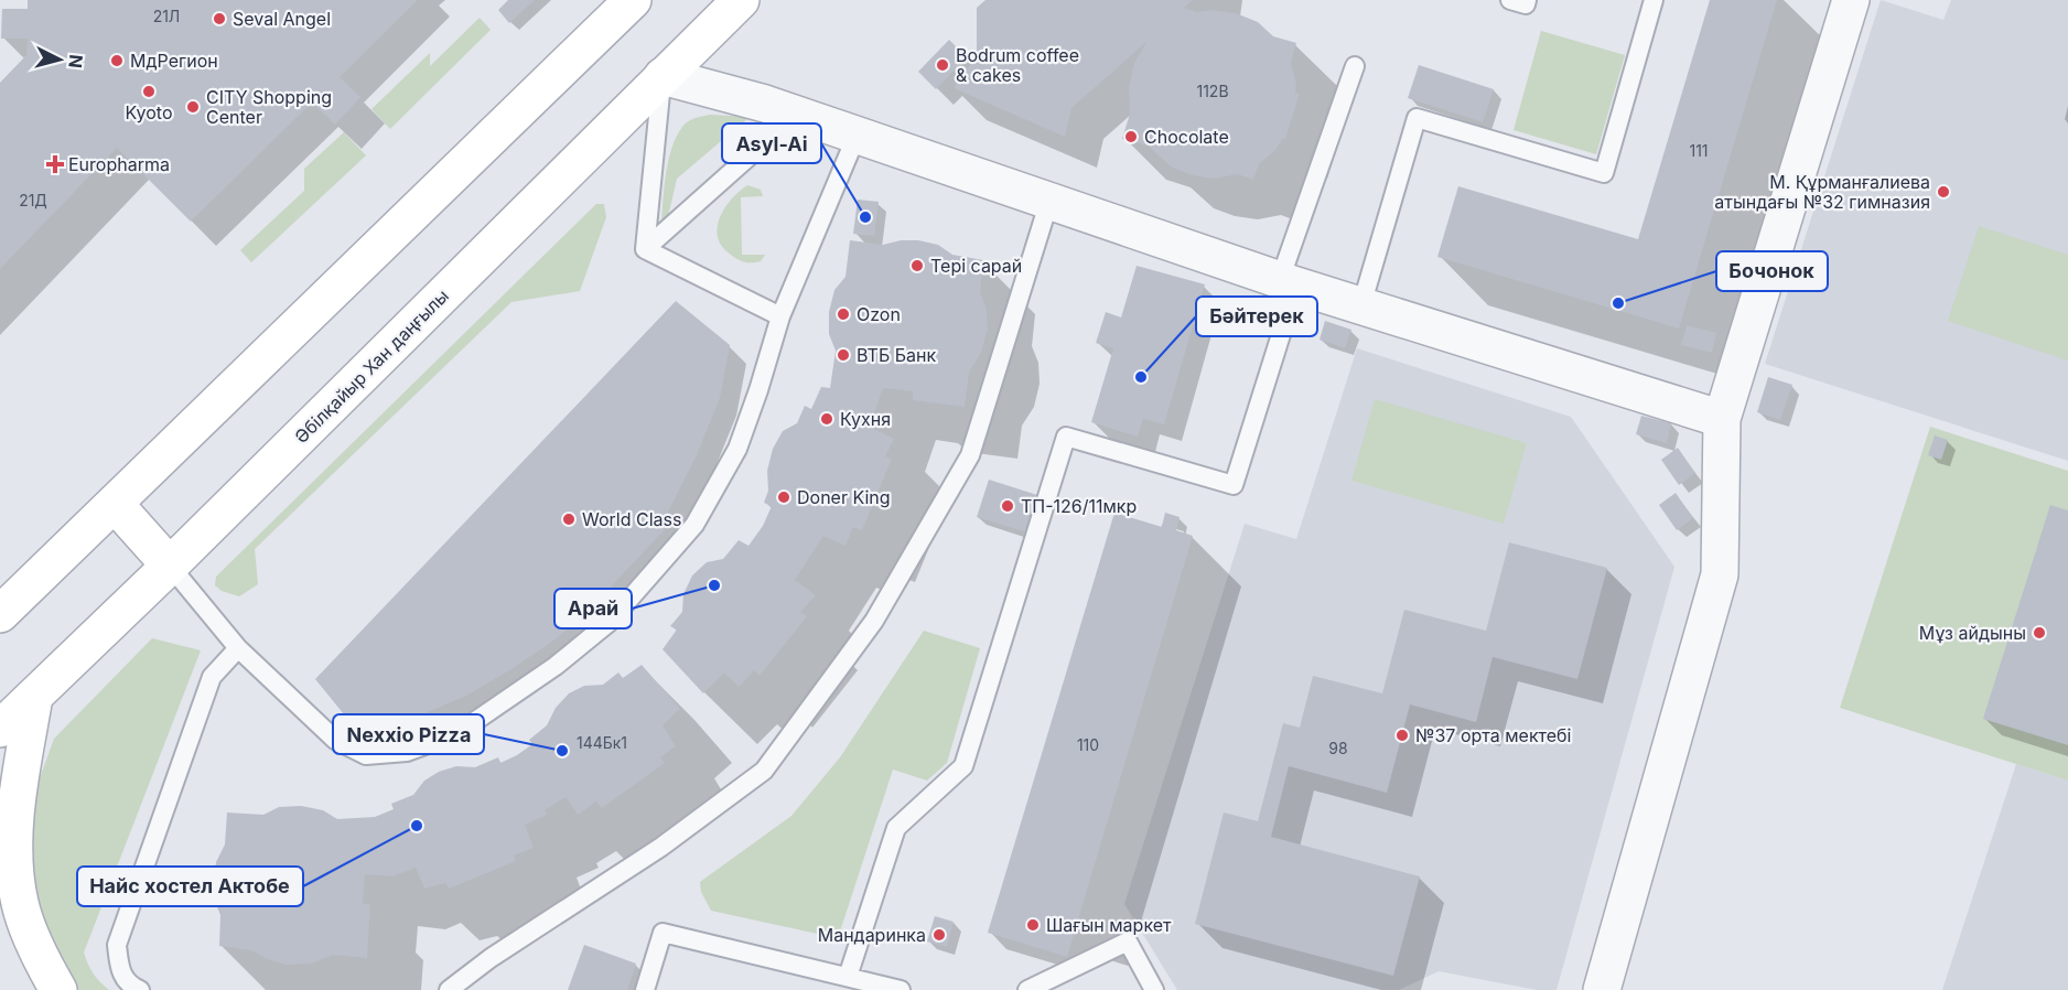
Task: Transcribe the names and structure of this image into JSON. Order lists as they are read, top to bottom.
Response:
{
  "streets": {
    "main road": ["Әбілқайыр Хан даңғылы"]
  },
  "places": {
    "other": [
      "Seval Angel",
      "МдРегион",
      "Bodrum coffee & cakes",
      "Kyoto",
      "CITY Shopping Center",
      "Chocolate",
      "М. Құрманғалиева атындағы №32 гимназия",
      "Asyl-Ai",
      "Тері сарай",
      "Бочонок",
      "Ozon",
      "ВТБ Банк",
      "Бәйтерек",
      "Кухня",
      "Doner King",
      "ТП-126/11мкр",
      "World Class",
      "Арай",
      "Мұз айдыны",
      "№37 орта мектебі",
      "Nexxio Pizza",
      "Найс хостел Актобе",
      "Шағын маркет",
      "Мандаринка"
    ],
    "health": ["Europharma"]
  },
  "house_numbers": [
    "21Л",
    "112В",
    "111",
    "21Д",
    "144Бк1",
    "110",
    "98"
  ],
  "north": "right"
}
